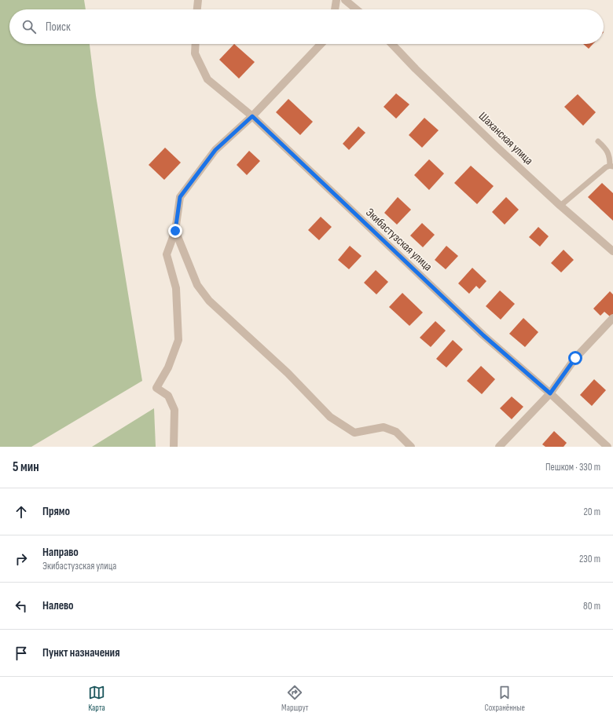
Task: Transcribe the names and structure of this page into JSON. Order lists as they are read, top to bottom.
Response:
{
  "streets": {
    "street": ["Шаханская улица", "Экибастузская улица"]
  },
  "page": {
    "search": "Поиск",
    "heading": ["5 мин", "Пешком · 330 m"],
    "list": [
      ["Прямо", "20 m"],
      ["Направо", "Экибастузская улица", "230 m"],
      ["Налево", "80 m"],
      "Пункт назначения"
    ],
    "nav": ["Карта", "Маршрут", "Сохранённые"]
  }
}
